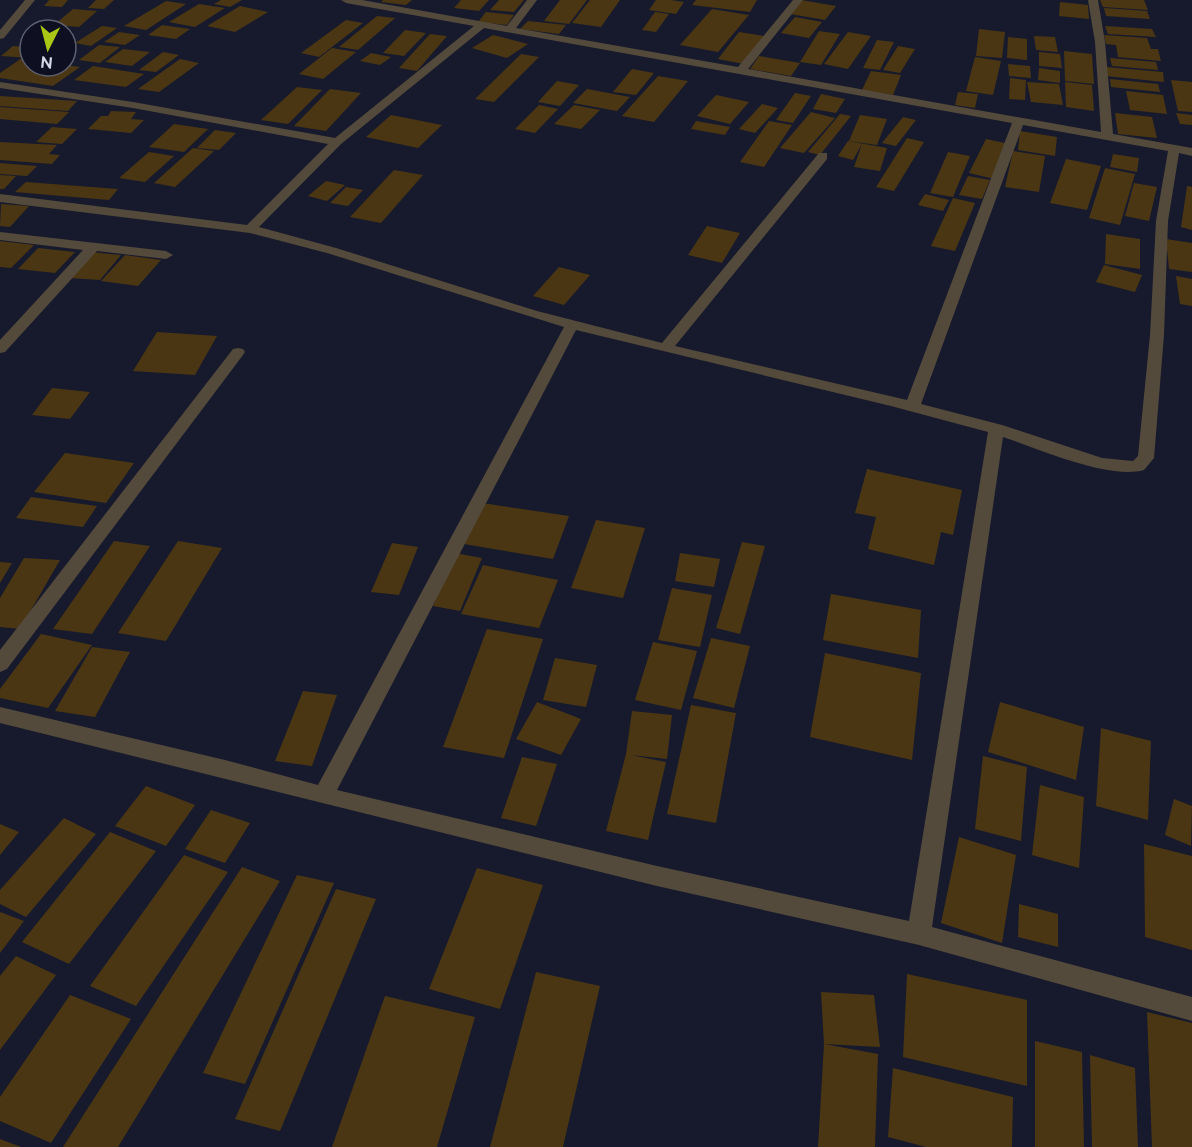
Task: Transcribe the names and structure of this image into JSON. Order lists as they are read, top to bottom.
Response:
{
  "north": "bottom"
}
